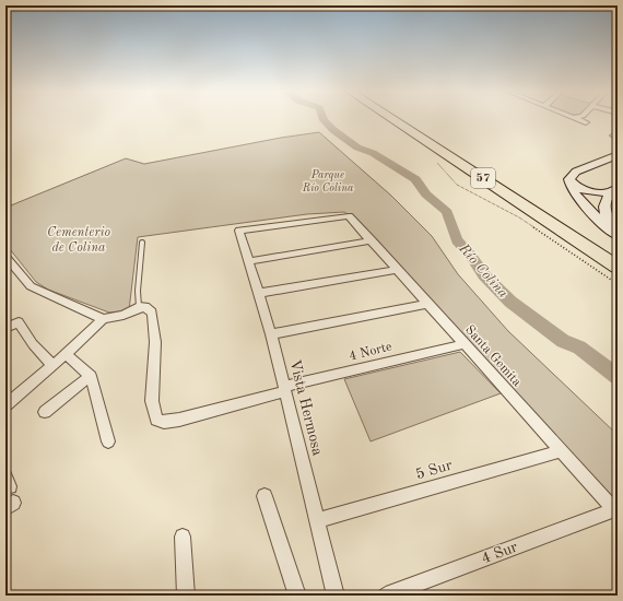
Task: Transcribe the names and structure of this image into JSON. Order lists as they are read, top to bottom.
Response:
{
  "streets": {
    "highway": ["57"],
    "street": [
      "4 Norte",
      "Santa Gemita",
      "Vista Hermosa",
      "5 Sur",
      "4 Sur"
    ]
  },
  "crossings": [
    ["4 Norte", "Santa Gemita"],
    ["4 Norte", "Vista Hermosa"],
    ["Santa Gemita", "Vista Hermosa"],
    ["Santa Gemita", "5 Sur"],
    ["Santa Gemita", "4 Sur"],
    ["Vista Hermosa", "5 Sur"]
  ],
  "water": ["Río Colina"],
  "parks": ["Parque Río Colina", "Cementerio de Colina"]
}
